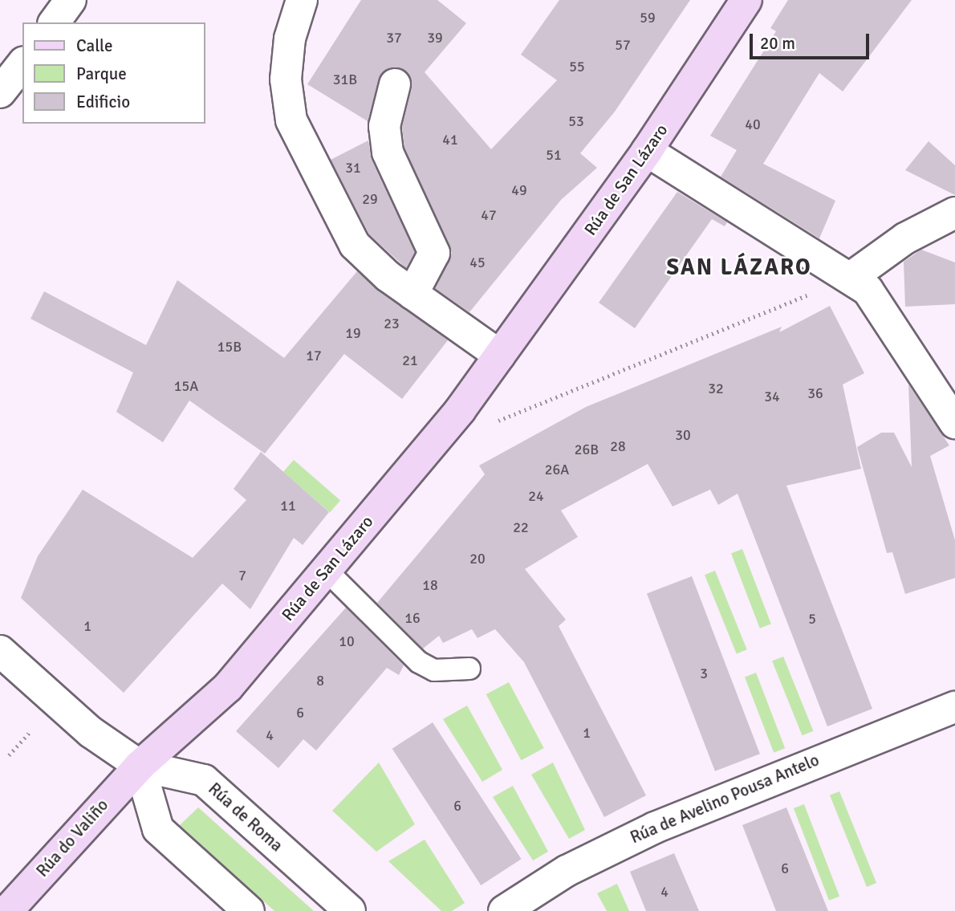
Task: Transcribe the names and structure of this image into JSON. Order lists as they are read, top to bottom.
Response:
{
  "streets": {
    "main road": ["Rúa de San Lázaro", "Rúa do Valiño"],
    "street": ["Rúa de Avelino Pousa Antelo", "Rúa de Roma"]
  },
  "crossings": [
    ["Rúa de San Lázaro", "Rúa de Roma"],
    ["Rúa de San Lázaro", "Rúa do Valiño"],
    ["Rúa de Roma", "Rúa do Valiño"]
  ],
  "districts": ["SAN LÁZARO"],
  "house_numbers": [
    "59",
    "37",
    "39",
    "57",
    "55",
    "31B",
    "53",
    "40",
    "41",
    "51",
    "31",
    "49",
    "29",
    "47",
    "45",
    "23",
    "19",
    "15B",
    "17",
    "21",
    "15A",
    "32",
    "36",
    "34",
    "30",
    "28",
    "26B",
    "26A",
    "24",
    "11",
    "22",
    "20",
    "7",
    "18",
    "16",
    "5",
    "1",
    "10",
    "3",
    "8",
    "6",
    "1",
    "4",
    "6",
    "6",
    "4"
  ],
  "legend": ["Calle", "Parque", "Edificio"],
  "scale_bar": "20 m"
}
